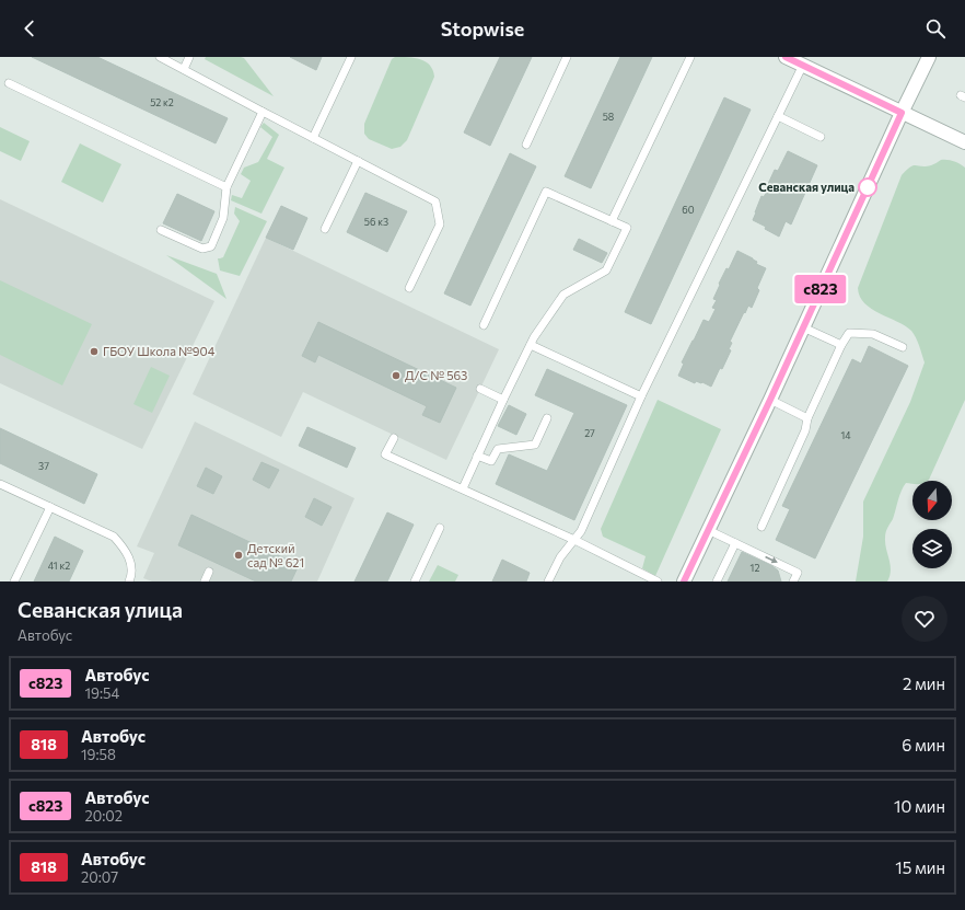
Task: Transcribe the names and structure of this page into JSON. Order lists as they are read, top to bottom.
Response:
{
  "places": [
    "Севанская улица",
    "ГБОУ Школа №904",
    "Д/C № 563",
    "Детский сад № 621"
  ],
  "lines": ["bus line с823"],
  "house_numbers": [
    "52 к2",
    "58",
    "60",
    "56 к3",
    "27",
    "14",
    "37",
    "41 к2",
    "12"
  ],
  "north": "bottom",
  "page": {
    "header": "Stopwise",
    "on_map": "с823",
    "heading": ["Севанская улица", "Автобус"],
    "list": [
      {
        "mark": "с823",
        "name": "Автобус",
        "note": "19:54",
        "value": "2 мин"
      },
      {
        "mark": "818",
        "name": "Автобус",
        "note": "19:58",
        "value": "6 мин"
      },
      {
        "mark": "с823",
        "name": "Автобус",
        "note": "20:02",
        "value": "10 мин"
      },
      {
        "mark": "818",
        "name": "Автобус",
        "note": "20:07",
        "value": "15 мин"
      }
    ]
  }
}
